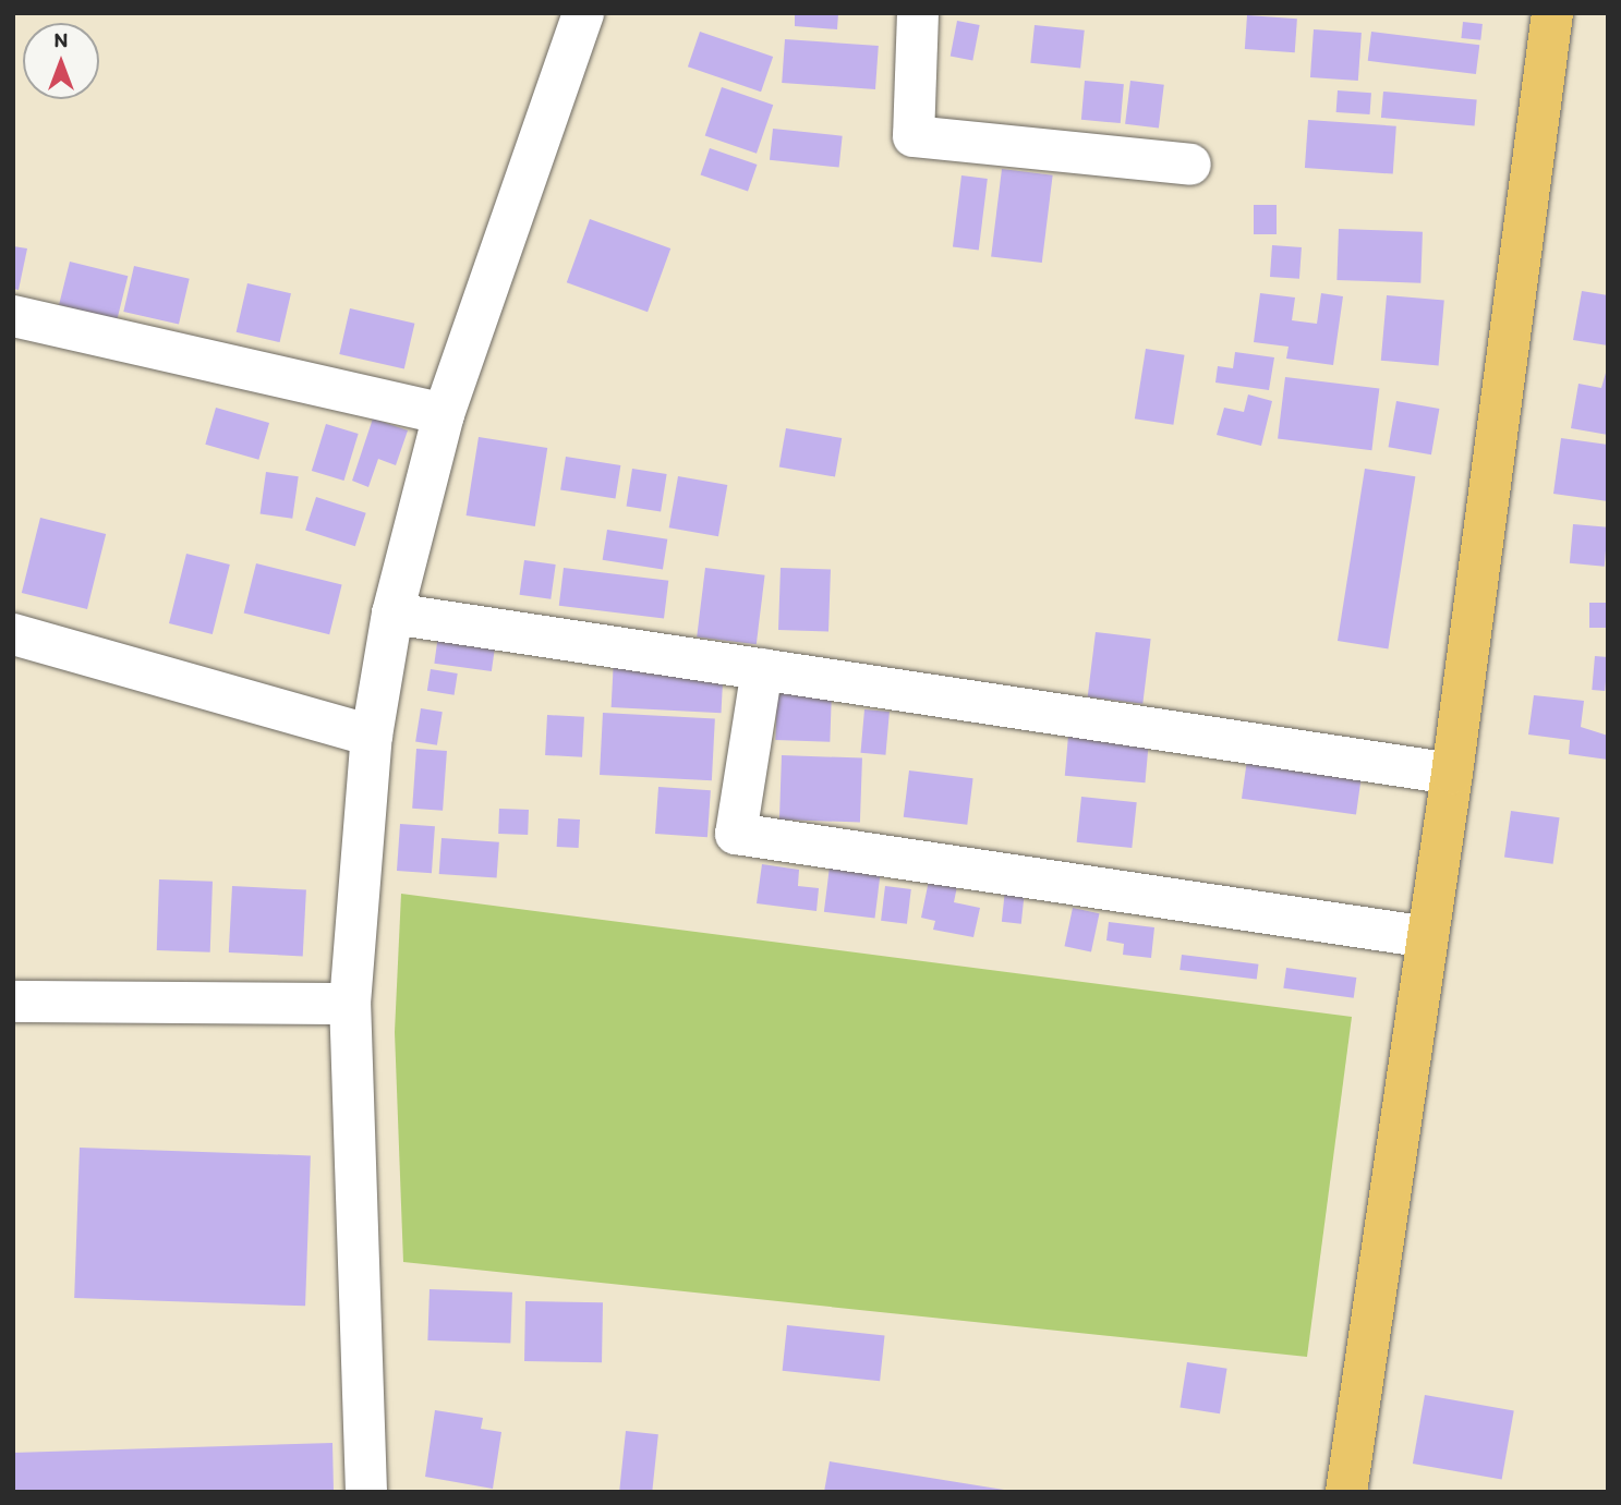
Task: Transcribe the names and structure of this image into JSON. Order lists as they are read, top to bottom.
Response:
{
  "north": "top"
}
